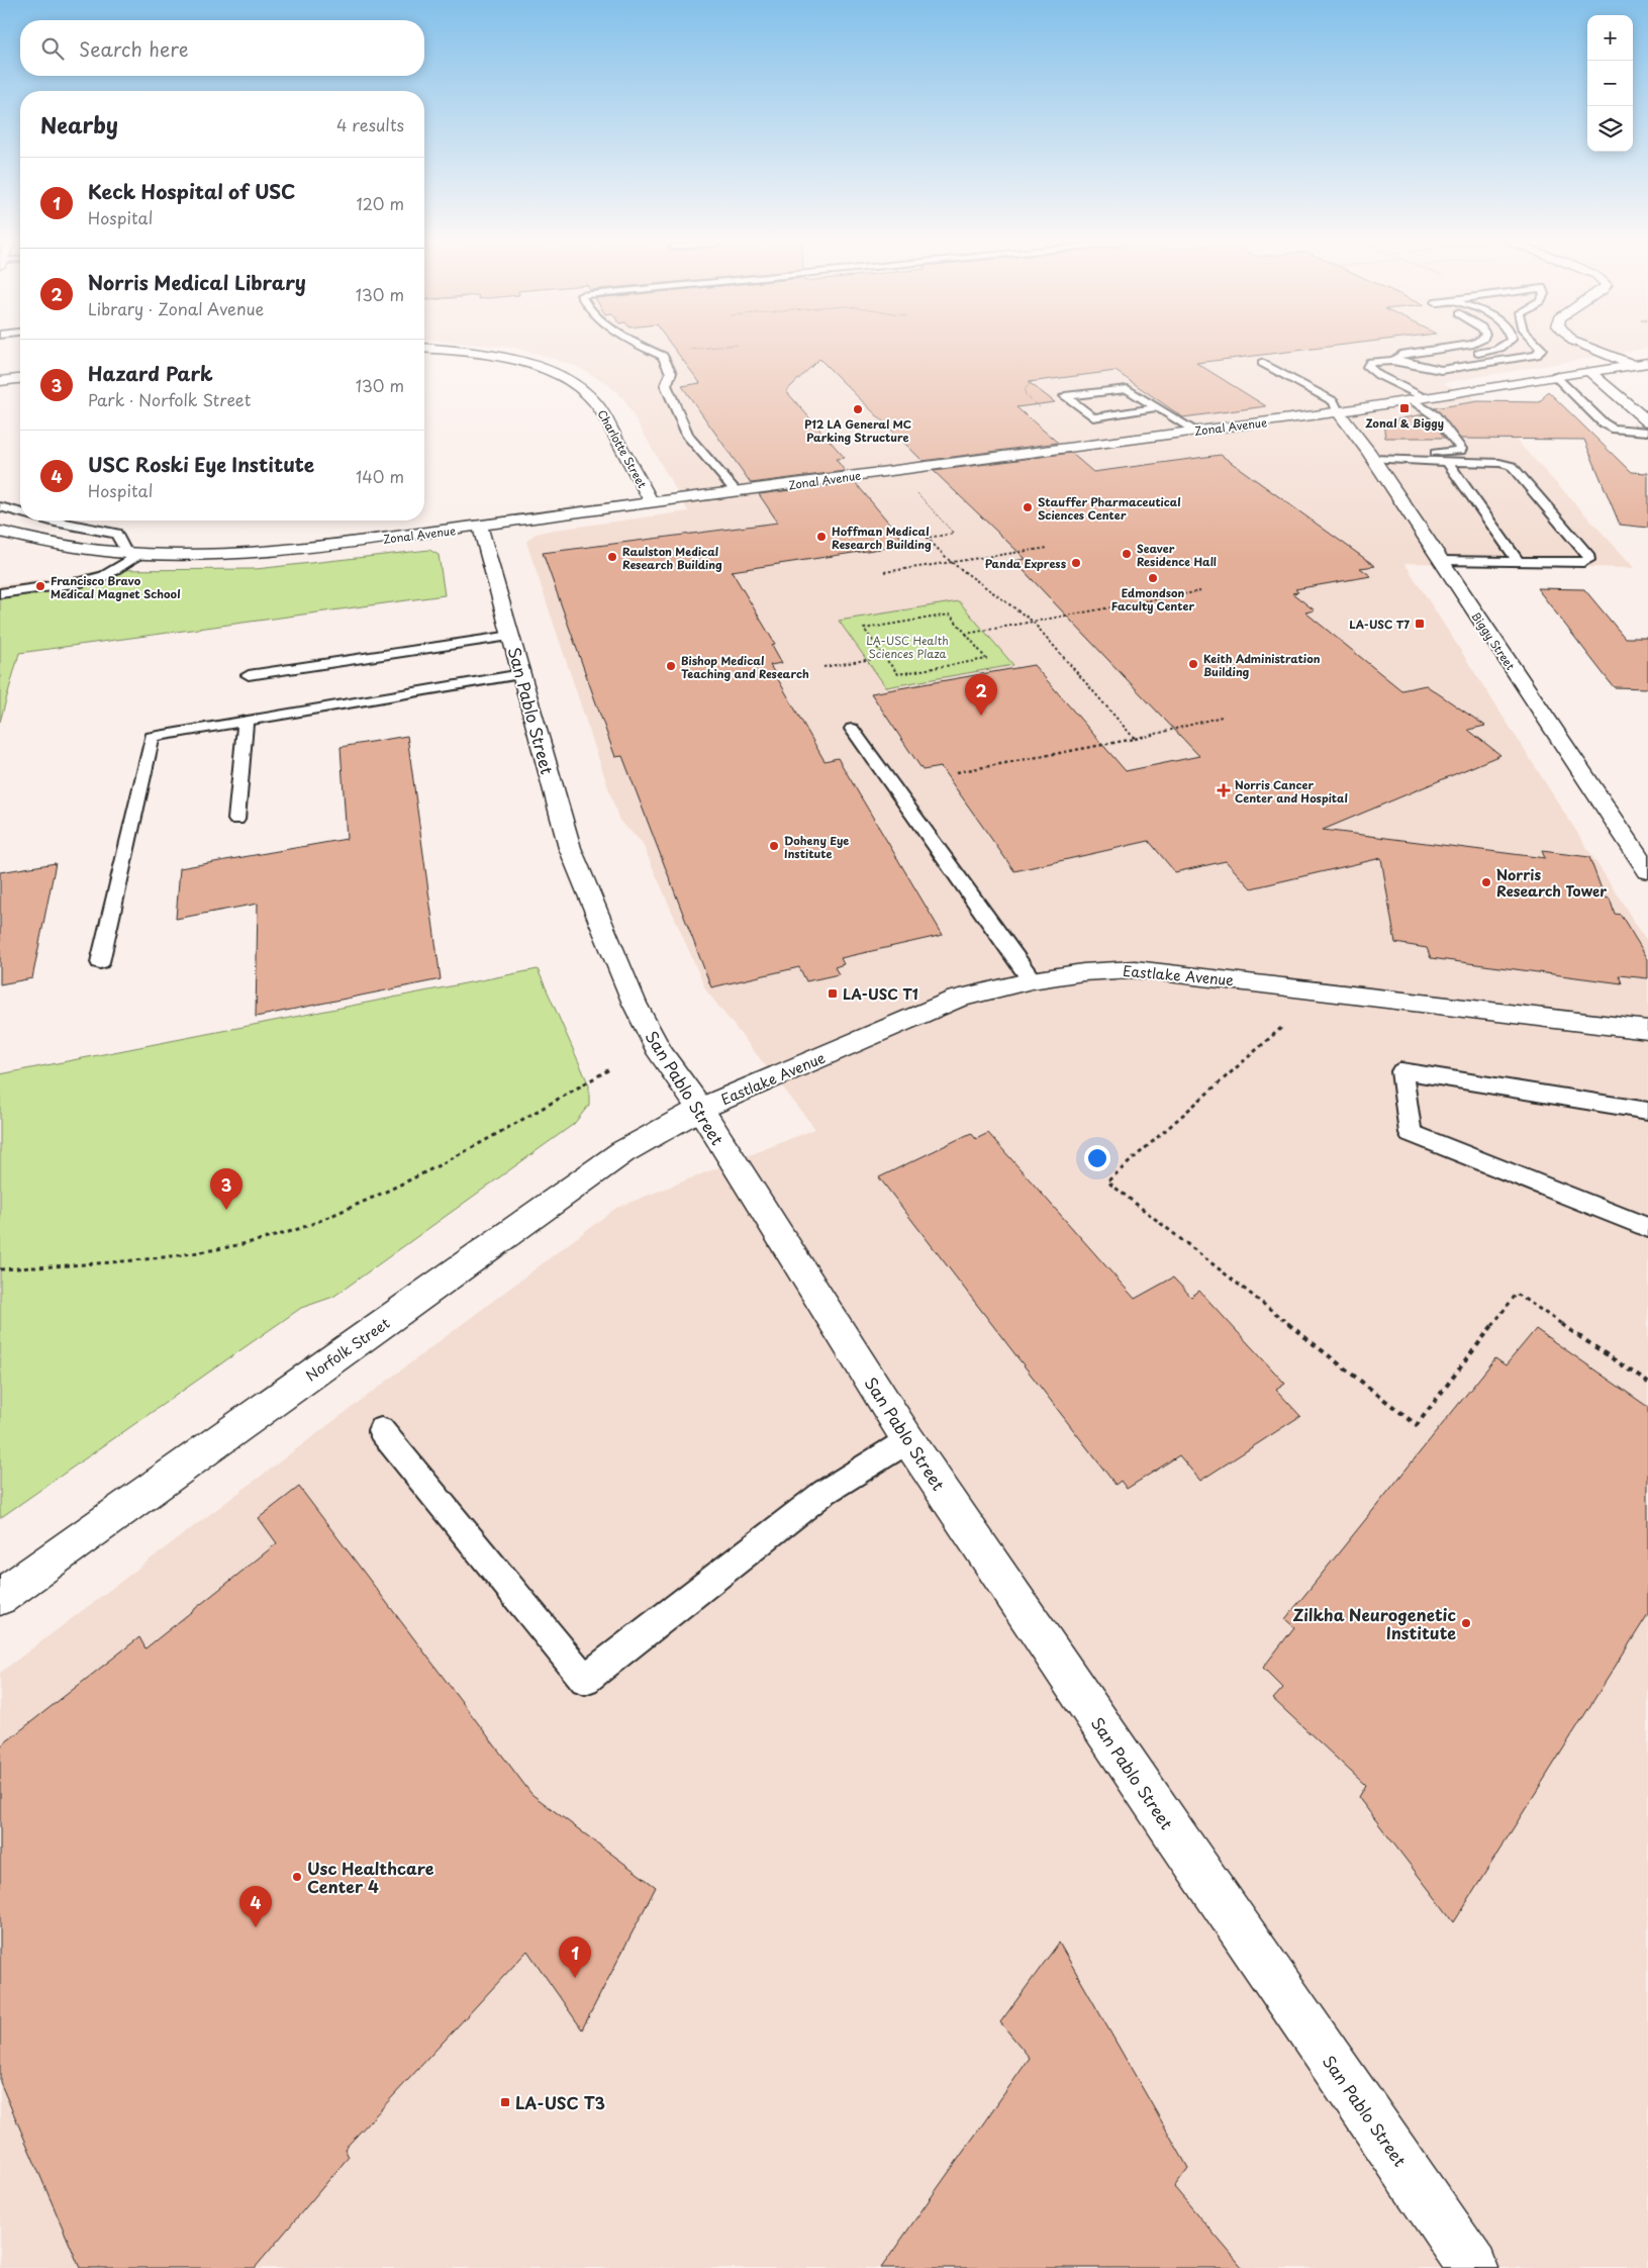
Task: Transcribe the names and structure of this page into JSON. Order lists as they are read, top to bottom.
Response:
{
  "streets": {
    "street": [
      "Zonal Avenue",
      "Charlotte Street",
      "Biggy Street",
      "San Pablo Street",
      "Eastlake Avenue",
      "Norfolk Street"
    ]
  },
  "crossings": [
    ["Zonal Avenue", "Charlotte Street"],
    ["Zonal Avenue", "Biggy Street"],
    ["Zonal Avenue", "San Pablo Street"],
    ["San Pablo Street", "Eastlake Avenue"],
    ["San Pablo Street", "Norfolk Street"],
    ["Eastlake Avenue", "Norfolk Street"]
  ],
  "parks": ["LA-USC Health Sciences Plaza"],
  "places": {
    "transit": [
      "Zonal & Biggy",
      "LA-USC T7",
      "LA-USC T1",
      "LA-USC T3"
    ],
    "other": [
      "P12 LA General MC Parking Structure",
      "Stauffer Pharmaceutical Sciences Center",
      "Hoffman Medical Research Building",
      "Seaver Residence Hall",
      "Raulston Medical Research Building",
      "Panda Express",
      "Edmondson Faculty Center",
      "Francisco Bravo Medical Magnet School",
      "Keith Administration Building",
      "Bishop Medical Teaching and Research",
      "Doheny Eye Institute",
      "Norris Research Tower",
      "Zilkha Neurogenetic Institute",
      "Usc Healthcare Center 4"
    ],
    "health": ["Norris Cancer Center and Hospital"]
  },
  "page": {
    "map_buttons": ["+", "−"],
    "search": "Search here",
    "heading": ["Nearby", "4 results"],
    "list": [
      {
        "mark": "1",
        "name": "Keck Hospital of USC",
        "note": "Hospital",
        "value": "120 m"
      },
      {
        "mark": "2",
        "name": "Norris Medical Library",
        "note": "Library · Zonal Avenue",
        "value": "130 m"
      },
      {
        "mark": "3",
        "name": "Hazard Park",
        "note": "Park · Norfolk Street",
        "value": "130 m"
      },
      {
        "mark": "4",
        "name": "USC Roski Eye Institute",
        "note": "Hospital",
        "value": "140 m"
      }
    ],
    "pins": [
      "2",
      "3",
      "4",
      "1"
    ]
  }
}
